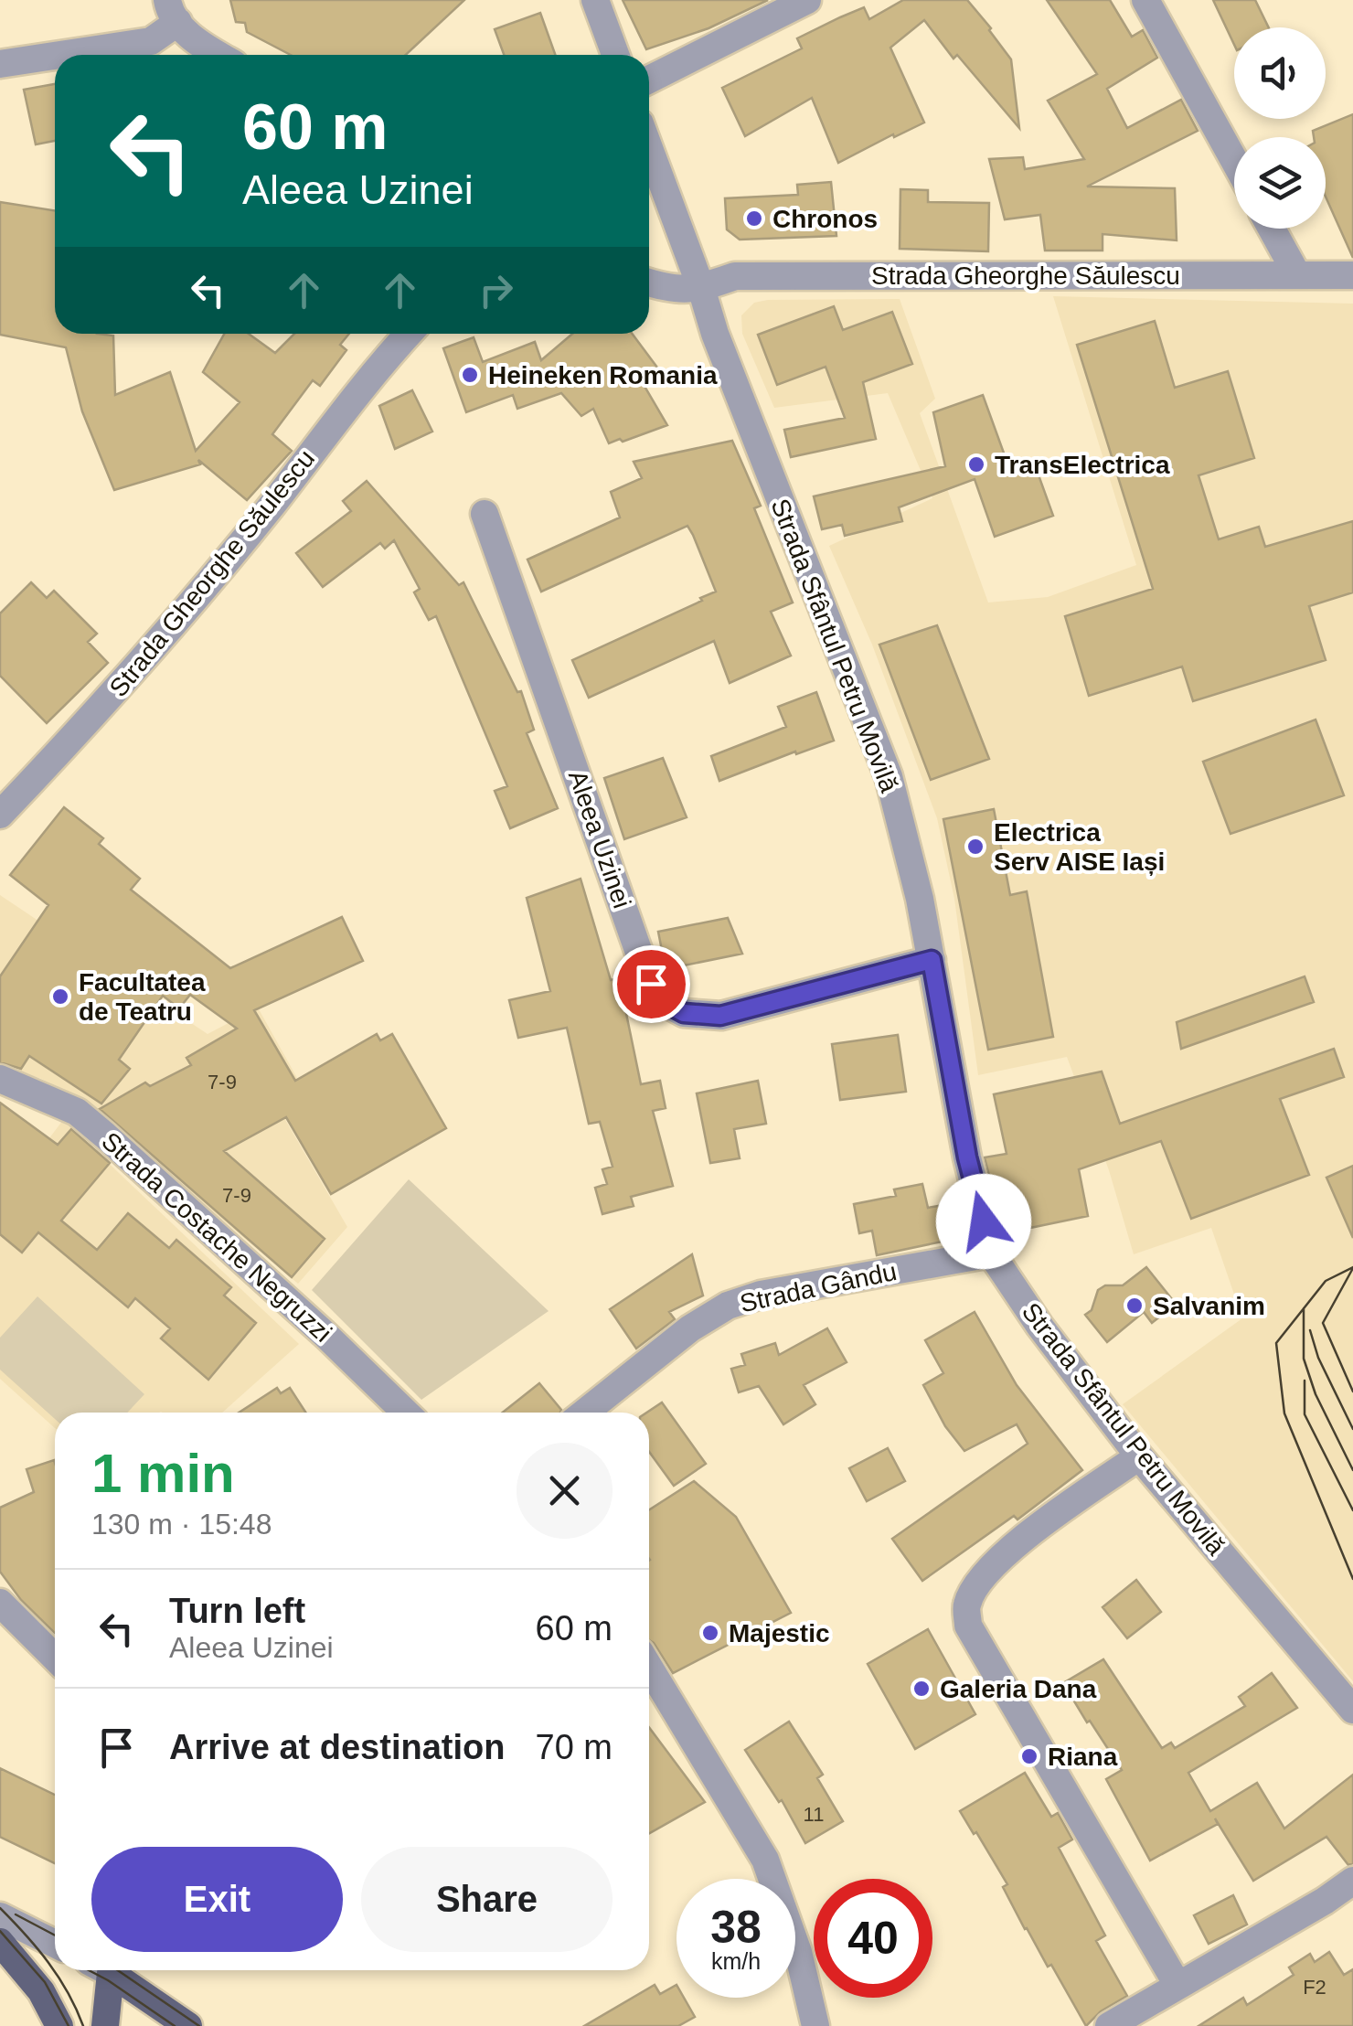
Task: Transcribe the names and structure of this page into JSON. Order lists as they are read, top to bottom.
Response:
{
  "streets": {
    "street": [
      "Strada Gheorghe Săulescu",
      "Strada Sfântul Petru Movilă",
      "Aleea Uzinei",
      "Strada Costache Negruzzi",
      "Strada Gându"
    ]
  },
  "crossings": [
    ["Strada Gheorghe Săulescu", "Strada Sfântul Petru Movilă"],
    ["Strada Sfântul Petru Movilă", "Aleea Uzinei"],
    ["Strada Sfântul Petru Movilă", "Strada Gându"]
  ],
  "places": [
    "Chronos",
    "Heineken Romania",
    "TransElectrica",
    "Electrica Serv AISE Iași",
    "Facultatea de Teatru",
    "Salvanim",
    "Majestic",
    "Galeria Dana",
    "Riana"
  ],
  "house_numbers": [
    "7-9",
    "7-9",
    "11",
    "F2"
  ],
  "page": {
    "turn": ["60 m", "Aleea Uzinei"],
    "heading": ["1 min", "130 m · 15:48"],
    "list": [
      {
        "name": "Turn left",
        "note": "Aleea Uzinei",
        "value": "60 m"
      },
      {
        "name": "Arrive at destination",
        "value": "70 m"
      }
    ],
    "buttons": ["Exit", "Share"],
    "speed": "38 km/h",
    "limit": "40"
  }
}
